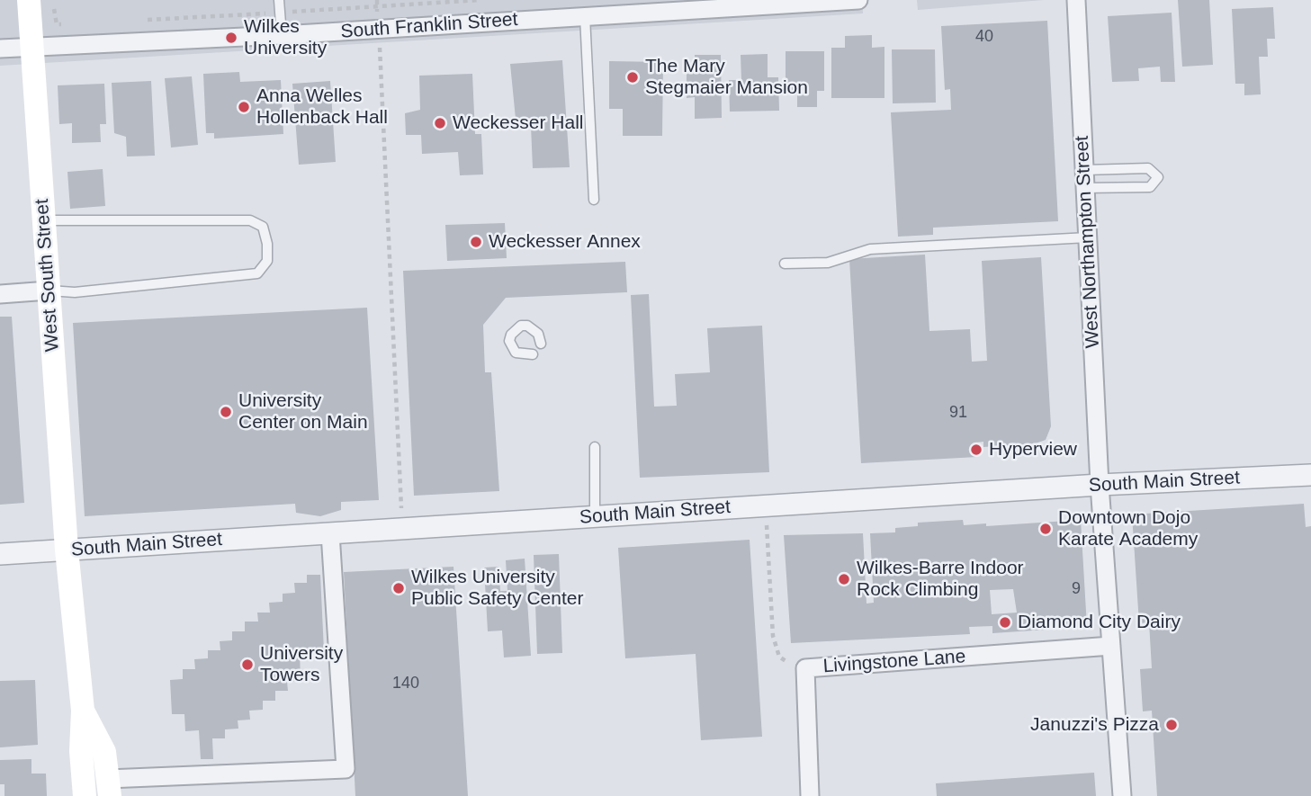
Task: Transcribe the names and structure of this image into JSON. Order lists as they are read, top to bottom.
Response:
{
  "streets": {
    "main road": ["West South Street"],
    "street": [
      "South Franklin Street",
      "West Northampton Street",
      "South Main Street",
      "Livingstone Lane"
    ]
  },
  "crossings": [
    ["South Franklin Street", "West South Street"],
    ["West Northampton Street", "South Main Street"],
    ["West Northampton Street", "Livingstone Lane"],
    ["West South Street", "South Main Street"]
  ],
  "places": [
    "Wilkes University",
    "The Mary Stegmaier Mansion",
    "Anna Welles Hollenback Hall",
    "Weckesser Hall",
    "Weckesser Annex",
    "University Center on Main",
    "Hyperview",
    "Downtown Dojo Karate Academy",
    "Wilkes-Barre Indoor Rock Climbing",
    "Wilkes University Public Safety Center",
    "Diamond City Dairy",
    "University Towers",
    "Januzzi's Pizza"
  ],
  "house_numbers": [
    "40",
    "91",
    "9",
    "140"
  ]
}
